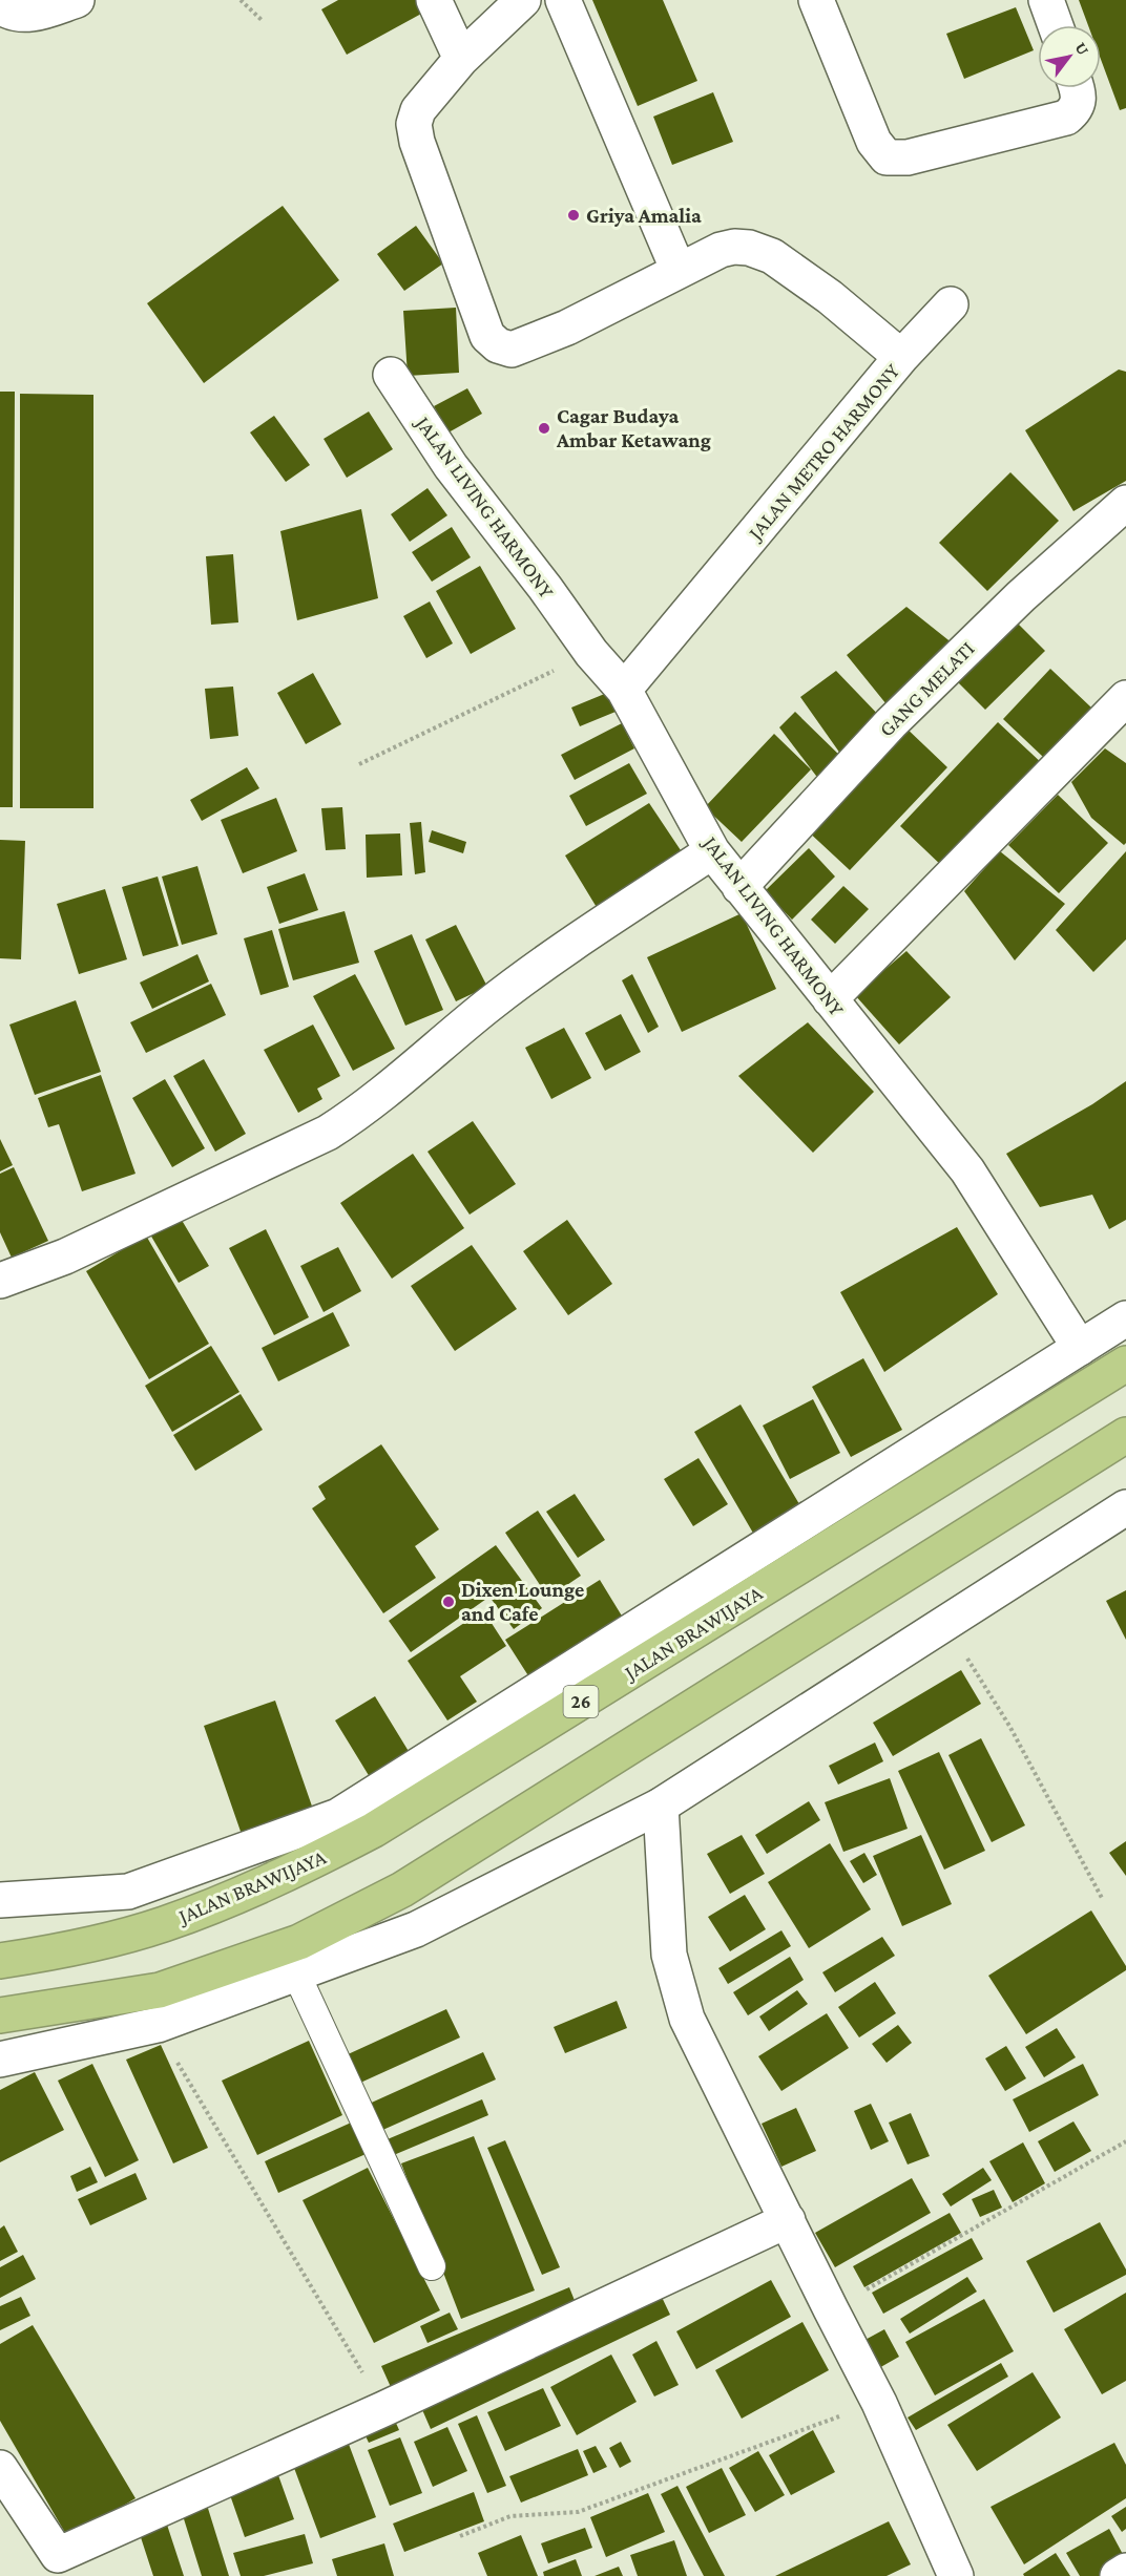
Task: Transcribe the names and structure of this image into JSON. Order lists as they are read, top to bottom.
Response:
{
  "streets": {
    "highway": ["JALAN BRAWIJAYA", "26"],
    "street": ["JALAN METRO HARMONY", "JALAN LIVING HARMONY", "GANG MELATI"]
  },
  "crossings": [
    ["JALAN METRO HARMONY", "JALAN LIVING HARMONY"],
    ["JALAN LIVING HARMONY", "GANG MELATI"]
  ],
  "places": ["Griya Amalia", "Cagar Budaya Ambar Ketawang", "Dixen Lounge and Cafe"],
  "north": "top right"
}
